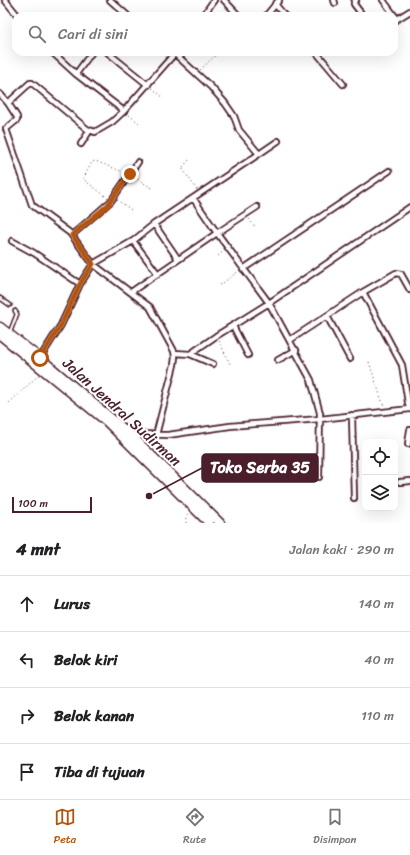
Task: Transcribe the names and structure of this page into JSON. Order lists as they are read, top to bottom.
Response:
{
  "streets": {
    "highway": ["Jalan Jendral Sudirman"]
  },
  "places": ["Toko Serba 35"],
  "scale_bar": "100 m",
  "page": {
    "search": "Cari di sini",
    "scale": "100 m",
    "heading": ["4 mnt", "Jalan kaki · 290 m"],
    "list": [
      ["Lurus", "140 m"],
      ["Belok kiri", "40 m"],
      ["Belok kanan", "110 m"],
      "Tiba di tujuan"
    ],
    "nav": ["Peta", "Rute", "Disimpan"]
  }
}
